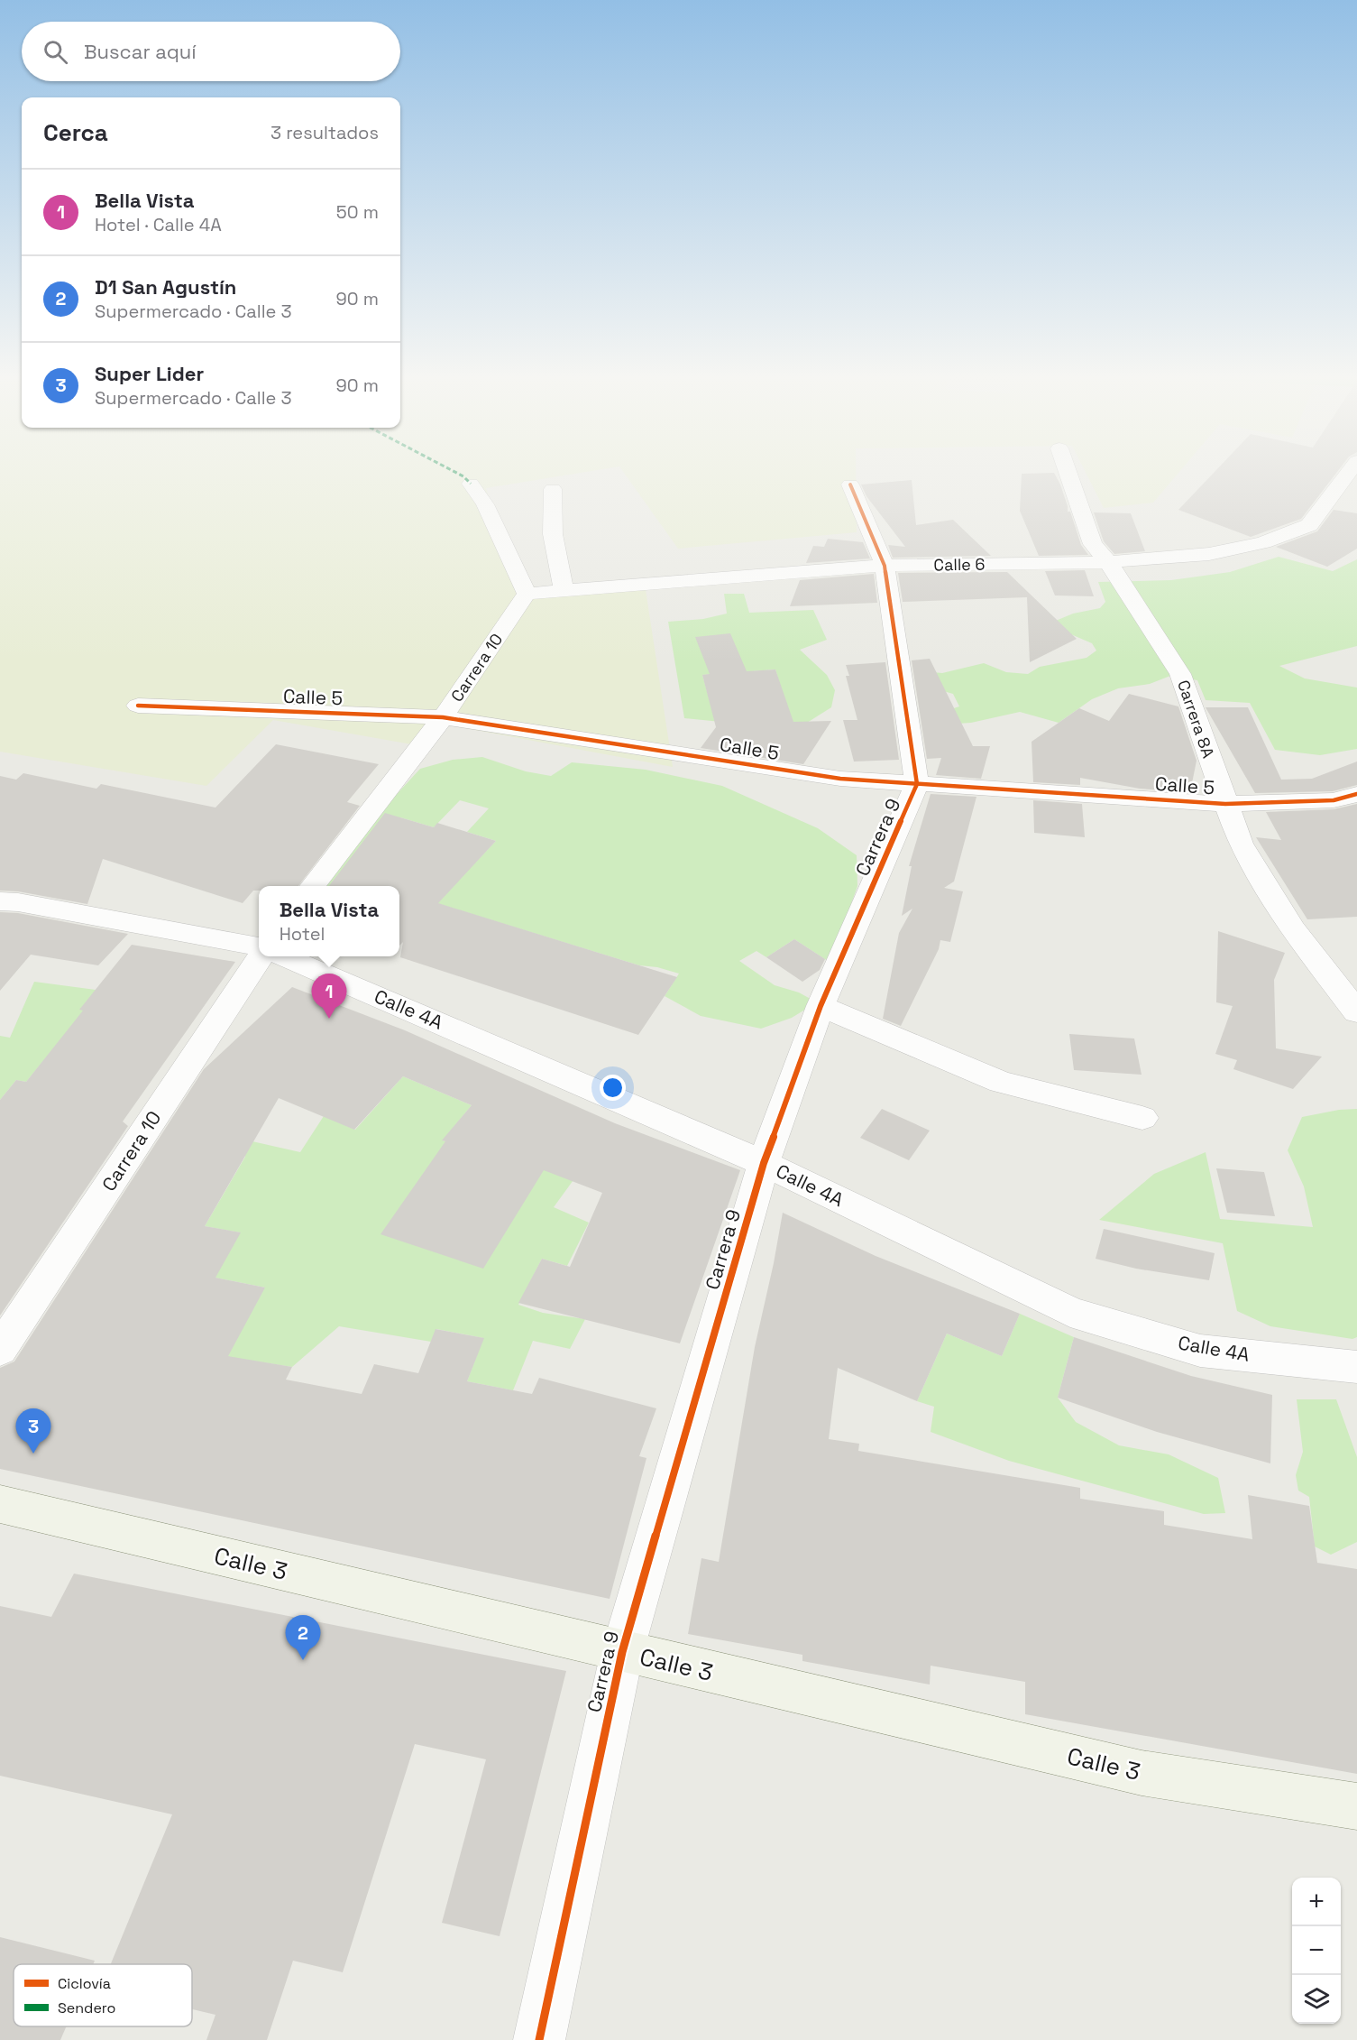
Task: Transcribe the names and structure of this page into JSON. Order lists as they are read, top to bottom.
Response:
{
  "streets": {
    "main road": ["Calle 3"],
    "street": [
      "Calle 6",
      "Carrera 10",
      "Calle 5",
      "Carrera 8A",
      "Carrera 9",
      "Calle 4A"
    ]
  },
  "crossings": [
    ["Calle 6", "Carrera 10"],
    ["Calle 6", "Carrera 8A"],
    ["Calle 6", "Carrera 9"],
    ["Carrera 10", "Calle 5"],
    ["Calle 5", "Carrera 8A"],
    ["Calle 5", "Carrera 9"],
    ["Carrera 9", "Calle 4A"],
    ["Carrera 9", "Calle 3"]
  ],
  "legend": ["Ciclovía", "Sendero"],
  "page": {
    "search": "Buscar aquí",
    "heading": ["Cerca", "3 resultados"],
    "list": [
      {
        "mark": "1",
        "name": "Bella Vista",
        "note": "Hotel · Calle 4A",
        "value": "50 m"
      },
      {
        "mark": "2",
        "name": "D1 San Agustín",
        "note": "Supermercado · Calle 3",
        "value": "90 m"
      },
      {
        "mark": "3",
        "name": "Super Lider",
        "note": "Supermercado · Calle 3",
        "value": "90 m"
      }
    ],
    "popup": ["Bella Vista", "Hotel"],
    "pins": ["1", "3", "2"],
    "map_buttons": ["+", "−"]
  }
}
